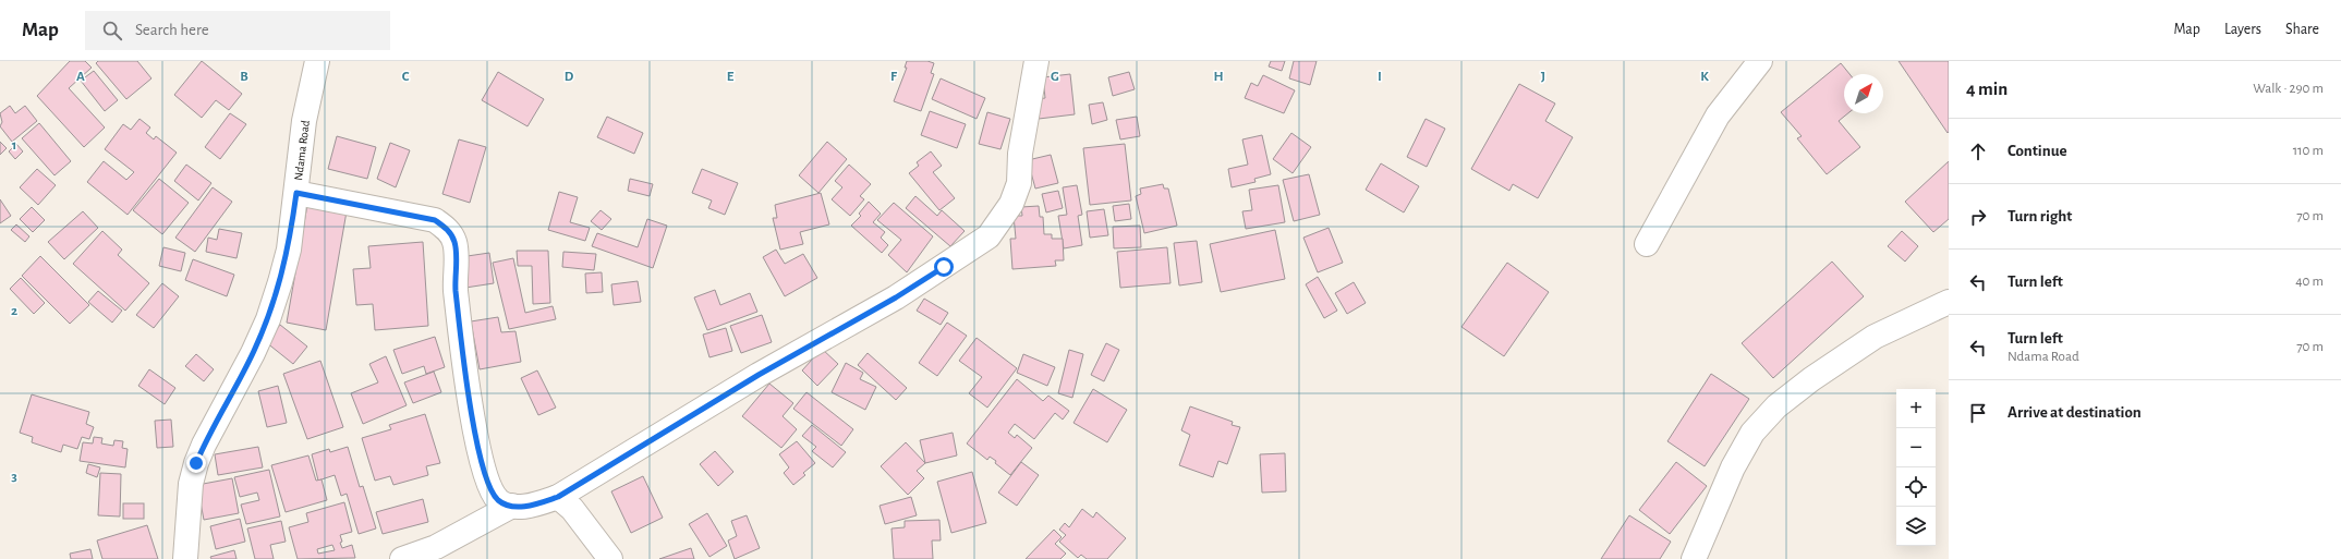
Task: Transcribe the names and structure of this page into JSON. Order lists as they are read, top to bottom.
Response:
{
  "streets": {
    "street": ["Ndama Road"]
  },
  "north": "top right",
  "page": {
    "header": "Map",
    "search": "Search here",
    "nav": ["Map", "Layers", "Share"],
    "heading": ["4 min", "Walk · 290 m"],
    "list": [
      ["Continue", "110 m"],
      ["Turn right", "70 m"],
      ["Turn left", "40 m"],
      ["Turn left", "Ndama Road", "70 m"],
      "Arrive at destination"
    ],
    "map_buttons": ["+", "−"]
  },
  "grid": {
    "columns": [
      "A",
      "B",
      "C",
      "D",
      "E",
      "F",
      "G",
      "H",
      "I",
      "J",
      "K"
    ],
    "rows": ["1", "2", "3"]
  }
}
